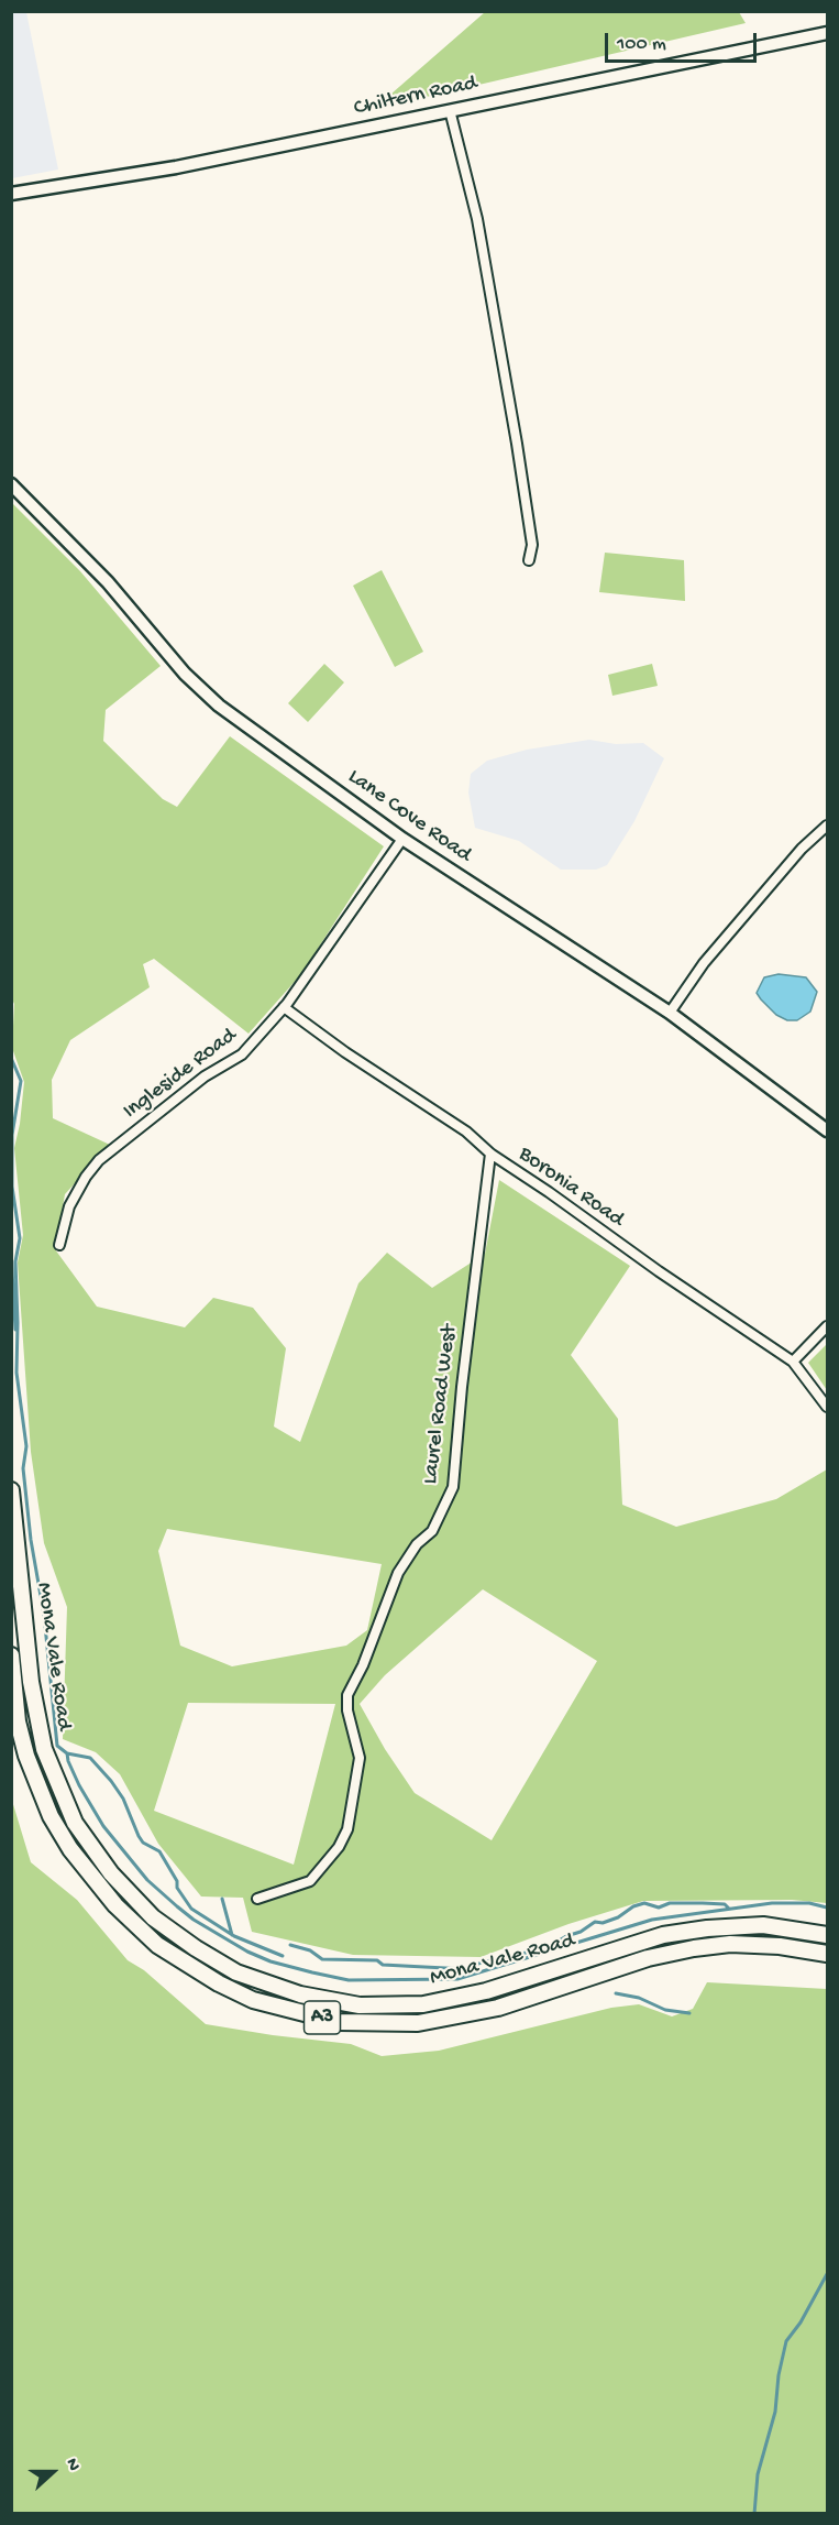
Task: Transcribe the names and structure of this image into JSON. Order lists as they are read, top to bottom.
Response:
{
  "streets": {
    "highway": ["Mona Vale Road", "A3"],
    "street": [
      "Chiltern Road",
      "Lane Cove Road",
      "Ingleside Road",
      "Boronia Road",
      "Laurel Road West"
    ]
  },
  "crossings": [
    ["Lane Cove Road", "Ingleside Road"],
    ["Ingleside Road", "Boronia Road"],
    ["Boronia Road", "Laurel Road West"]
  ],
  "scale_bar": "100 m",
  "north": "right"
}
